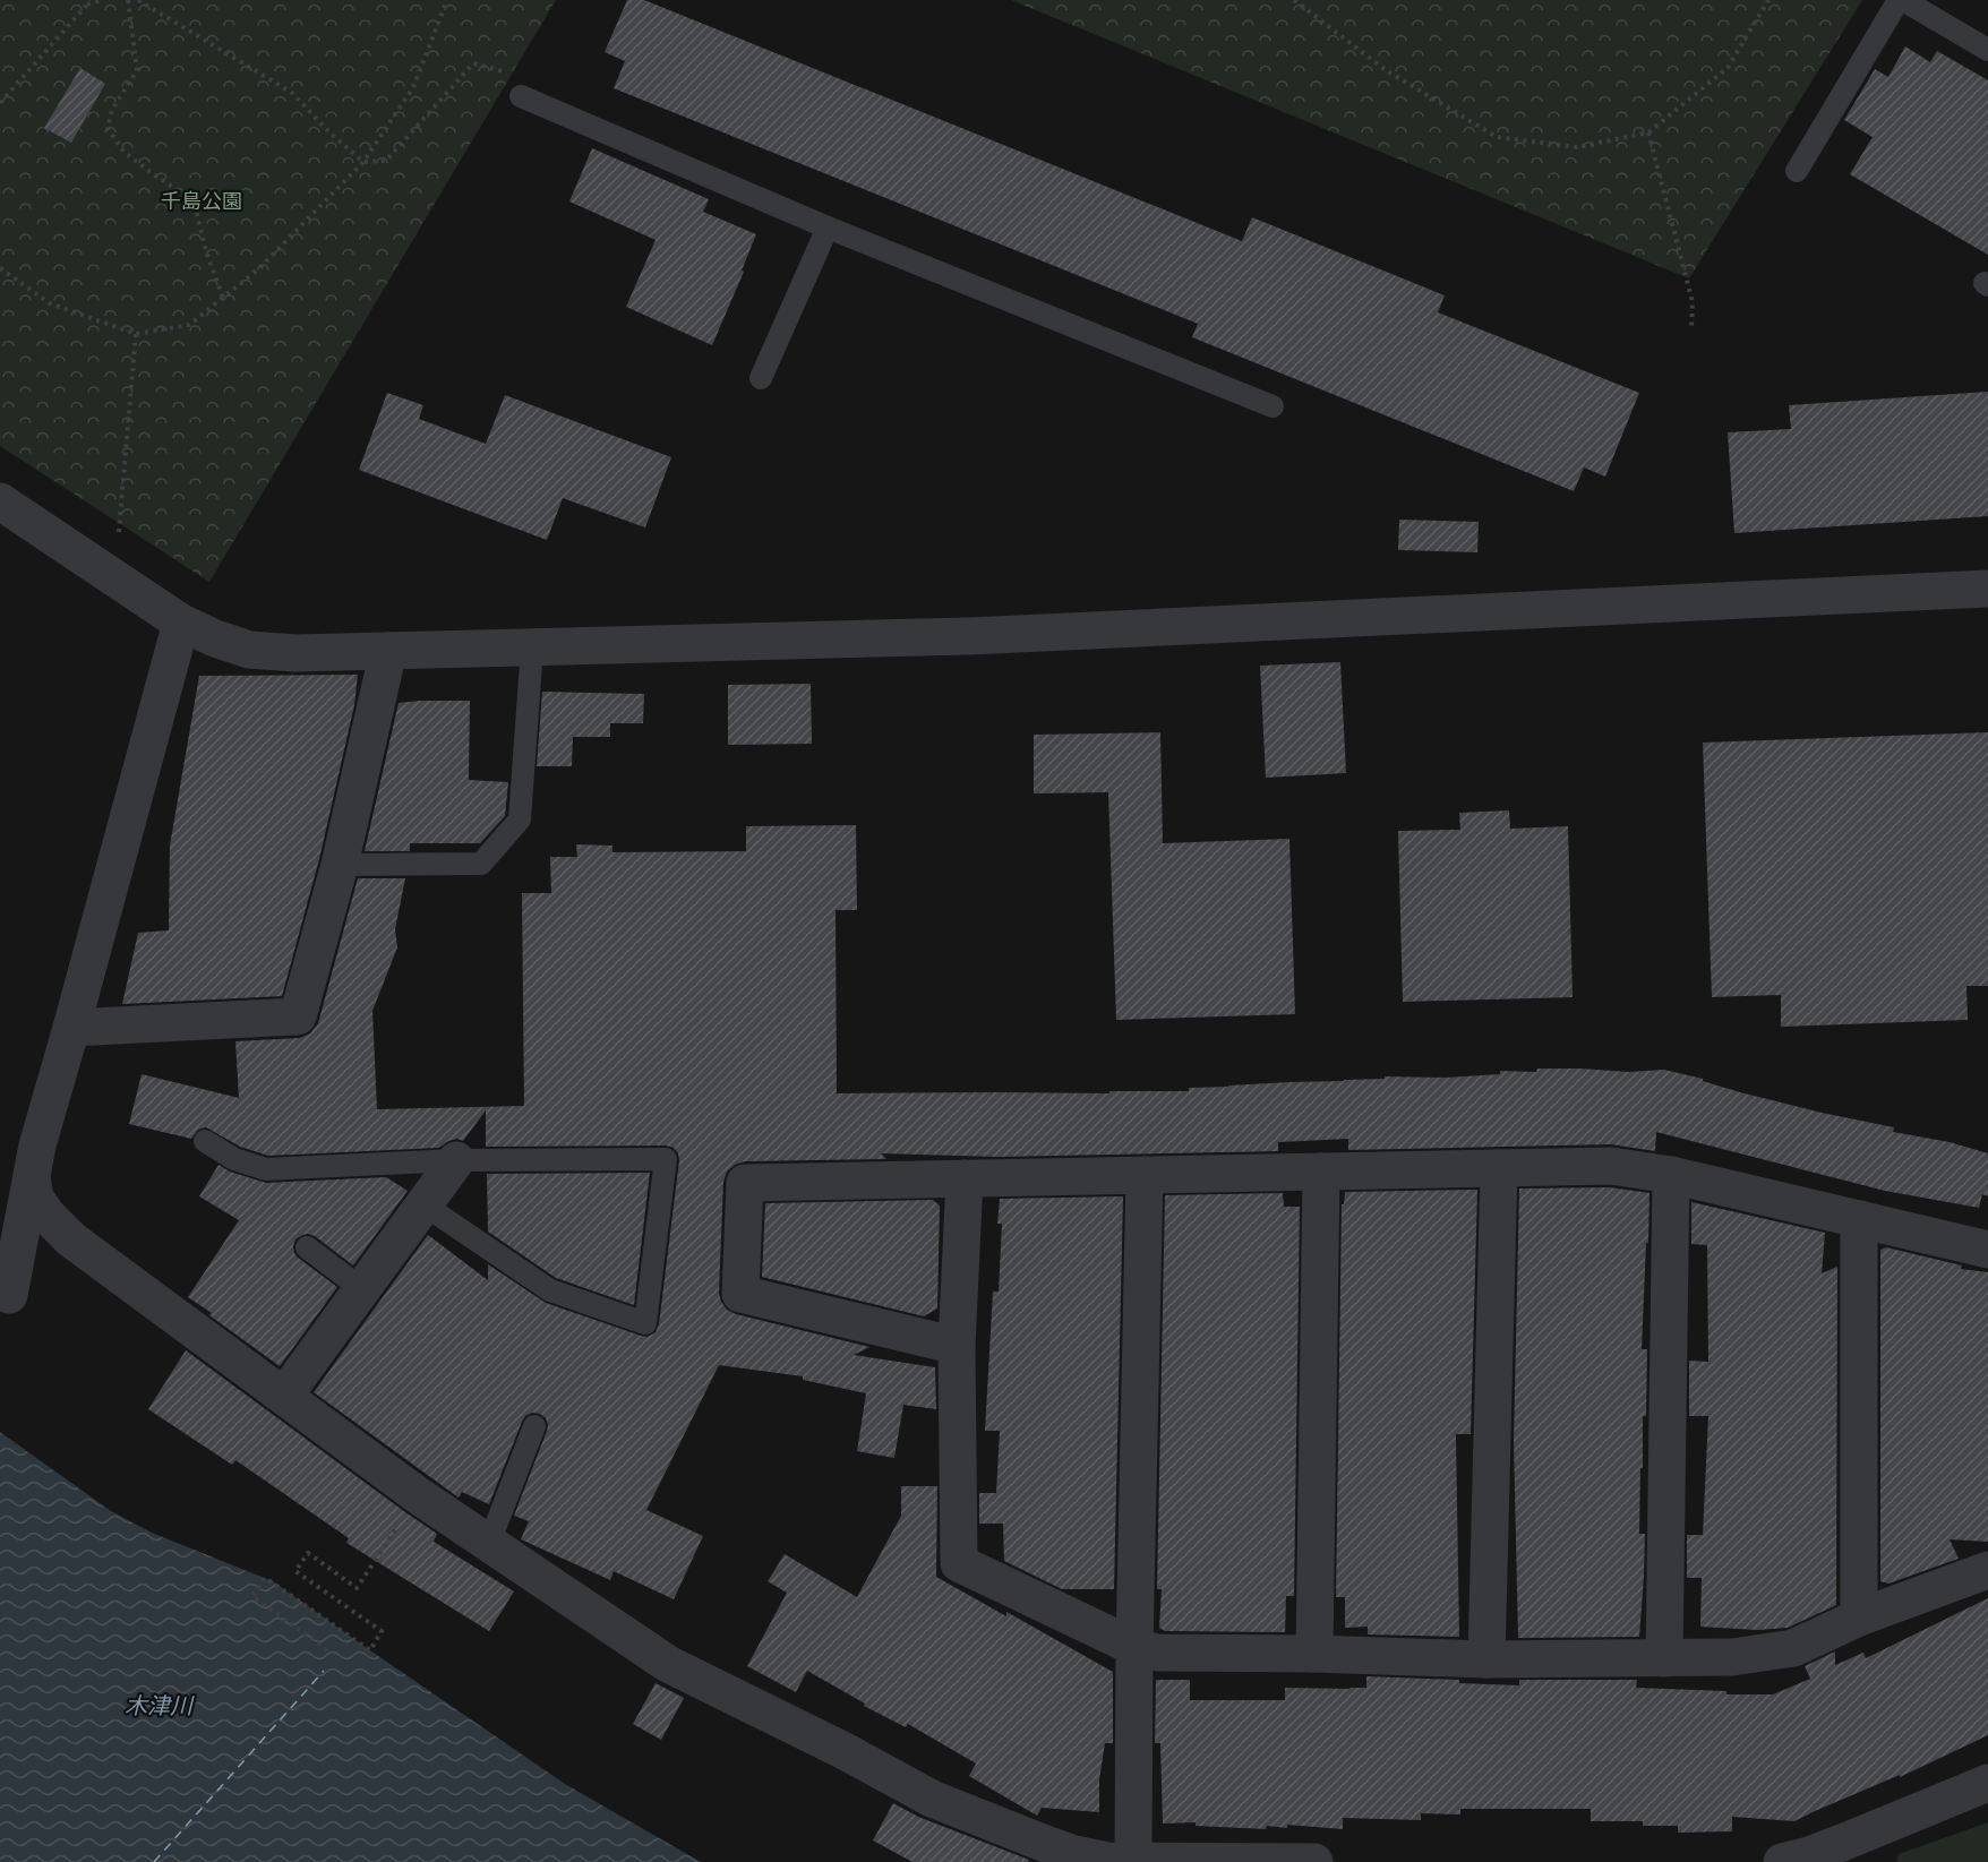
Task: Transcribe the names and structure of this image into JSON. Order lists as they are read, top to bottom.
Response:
{
  "water": ["木津川"],
  "parks": ["千島公園"]
}
